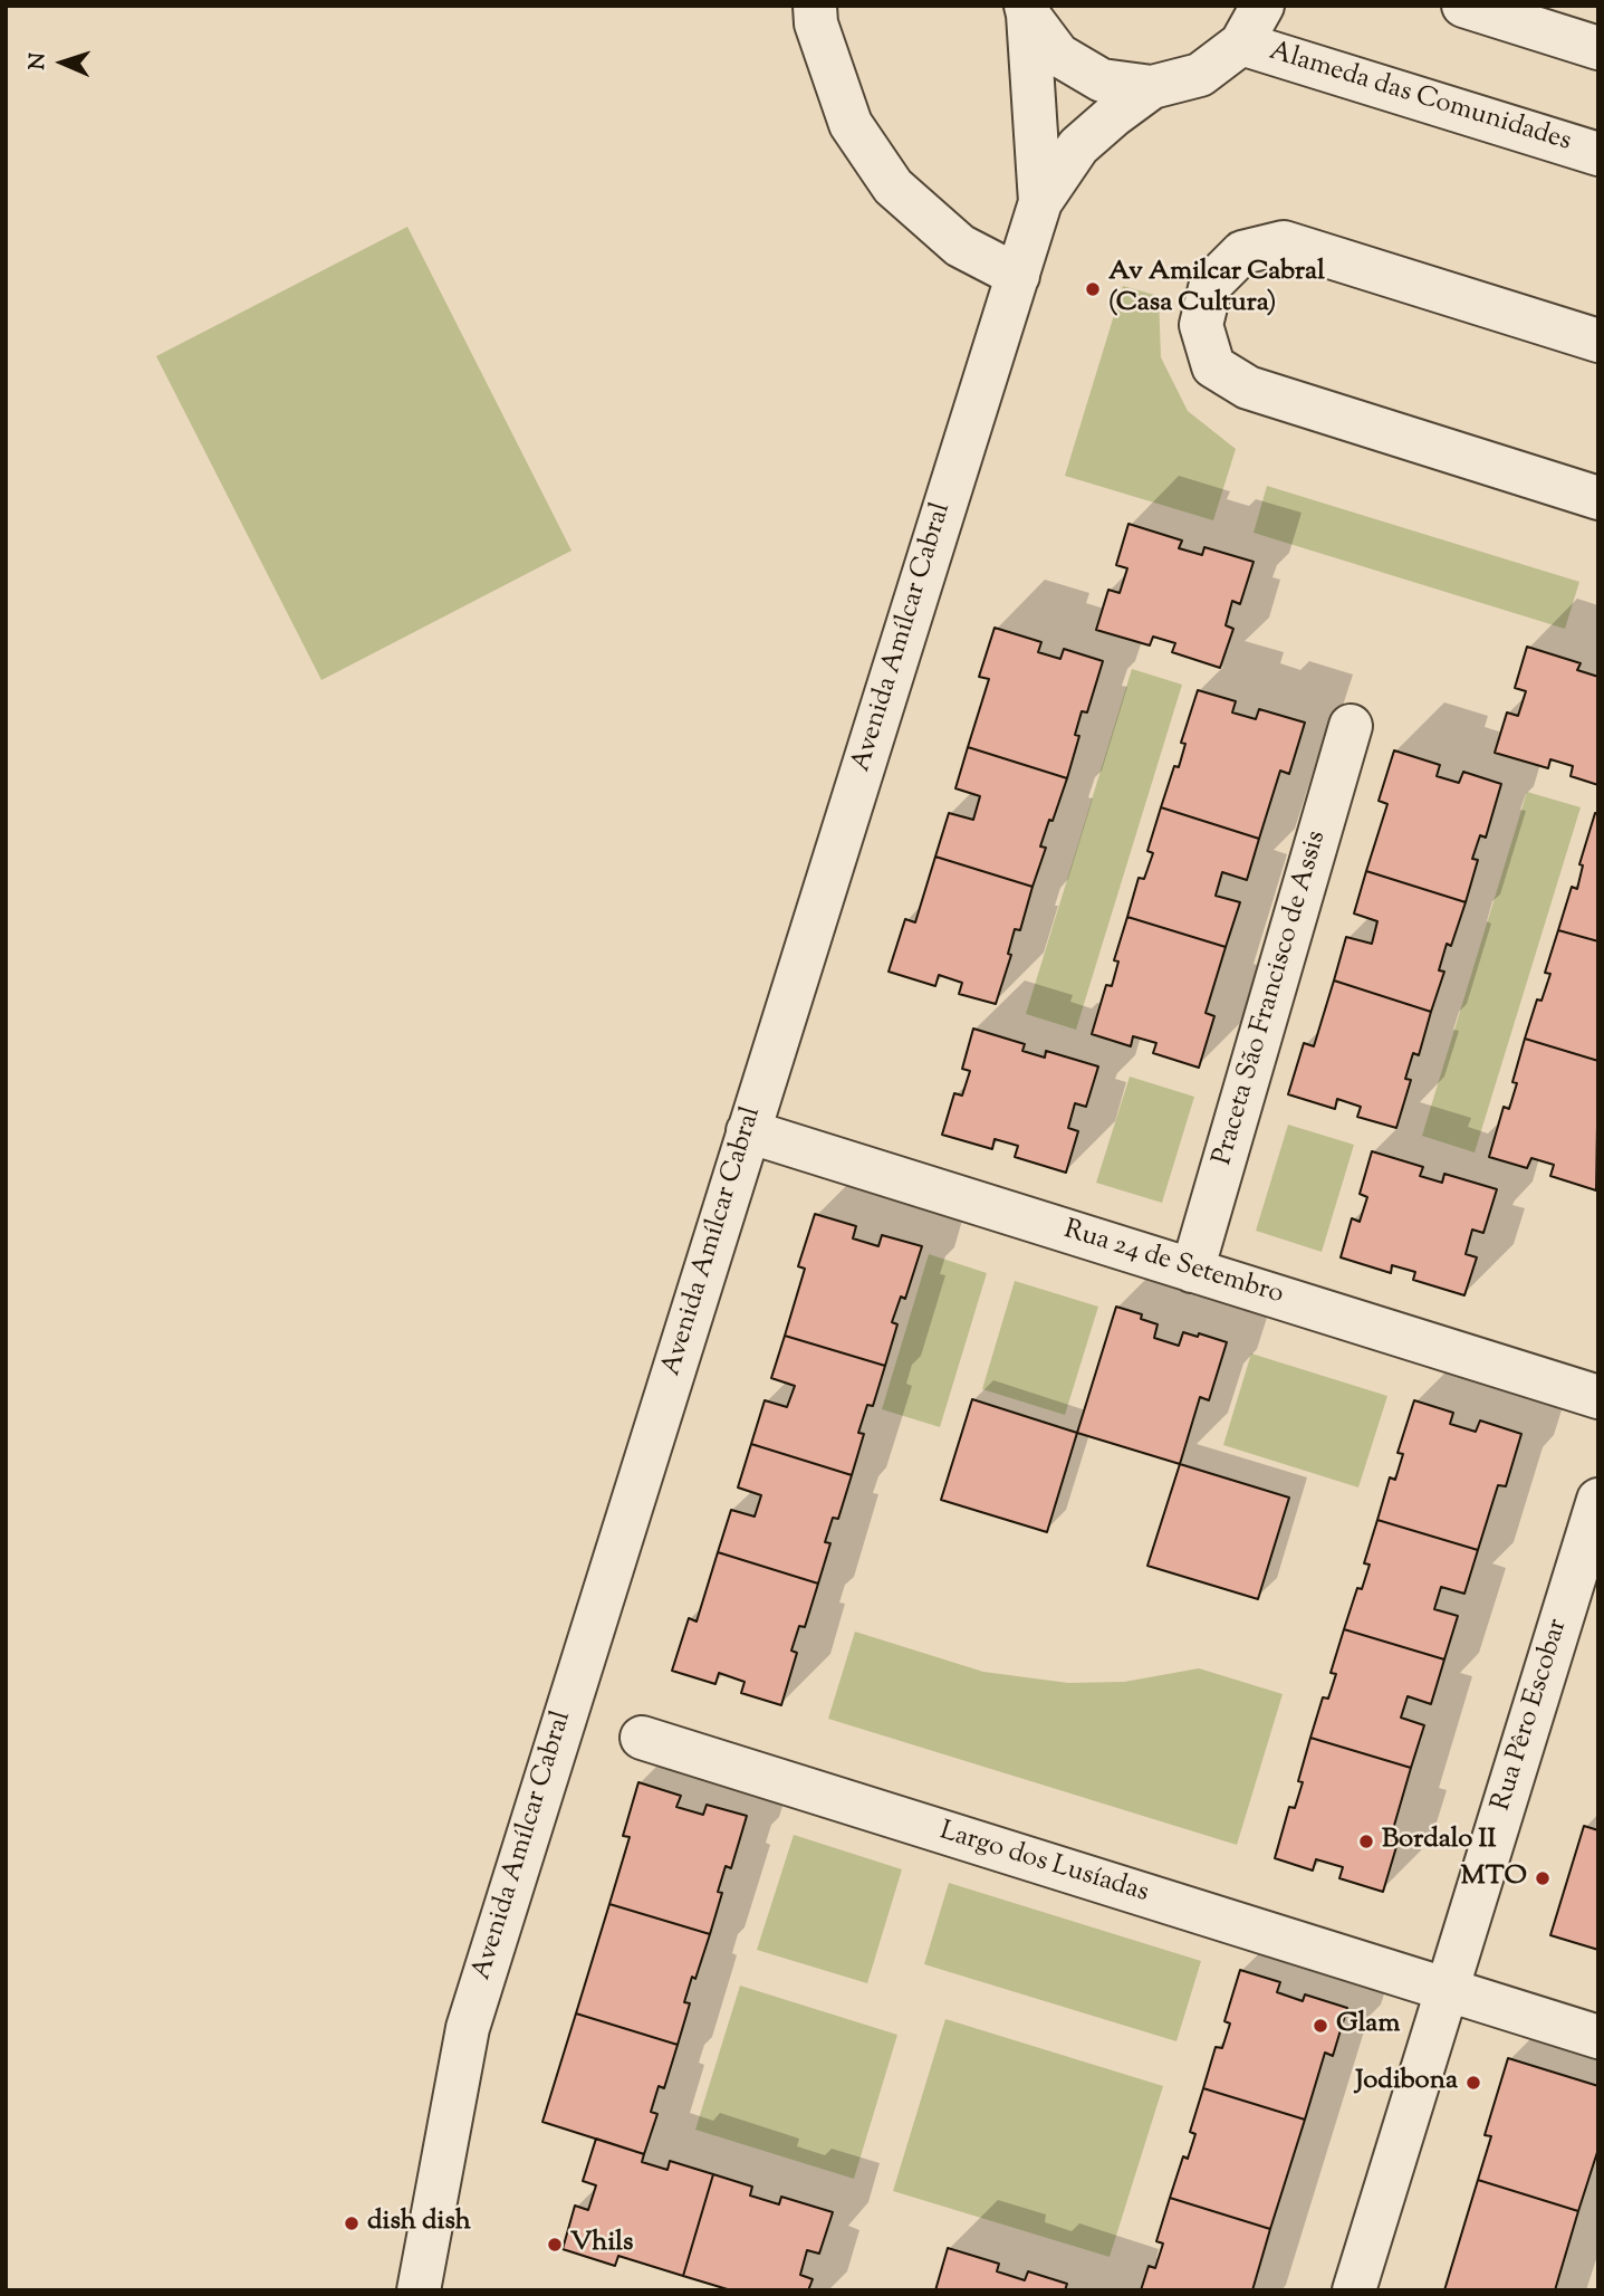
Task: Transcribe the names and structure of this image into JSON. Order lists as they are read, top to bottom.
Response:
{
  "streets": {
    "street": [
      "Alameda das Comunidades",
      "Avenida Amílcar Cabral",
      "Praceta São Francisco de Assis",
      "Rua 24 de Setembro",
      "Rua Pêro Escobar",
      "Largo dos Lusíadas"
    ]
  },
  "crossings": [
    ["Avenida Amílcar Cabral", "Rua 24 de Setembro"],
    ["Praceta São Francisco de Assis", "Rua 24 de Setembro"],
    ["Rua Pêro Escobar", "Largo dos Lusíadas"]
  ],
  "places": [
    "Av Amilcar Cabral (Casa Cultura)",
    "Bordalo II",
    "MTO",
    "Glam",
    "Jodibona",
    "dish dish",
    "Vhils"
  ],
  "north": "left"
}
